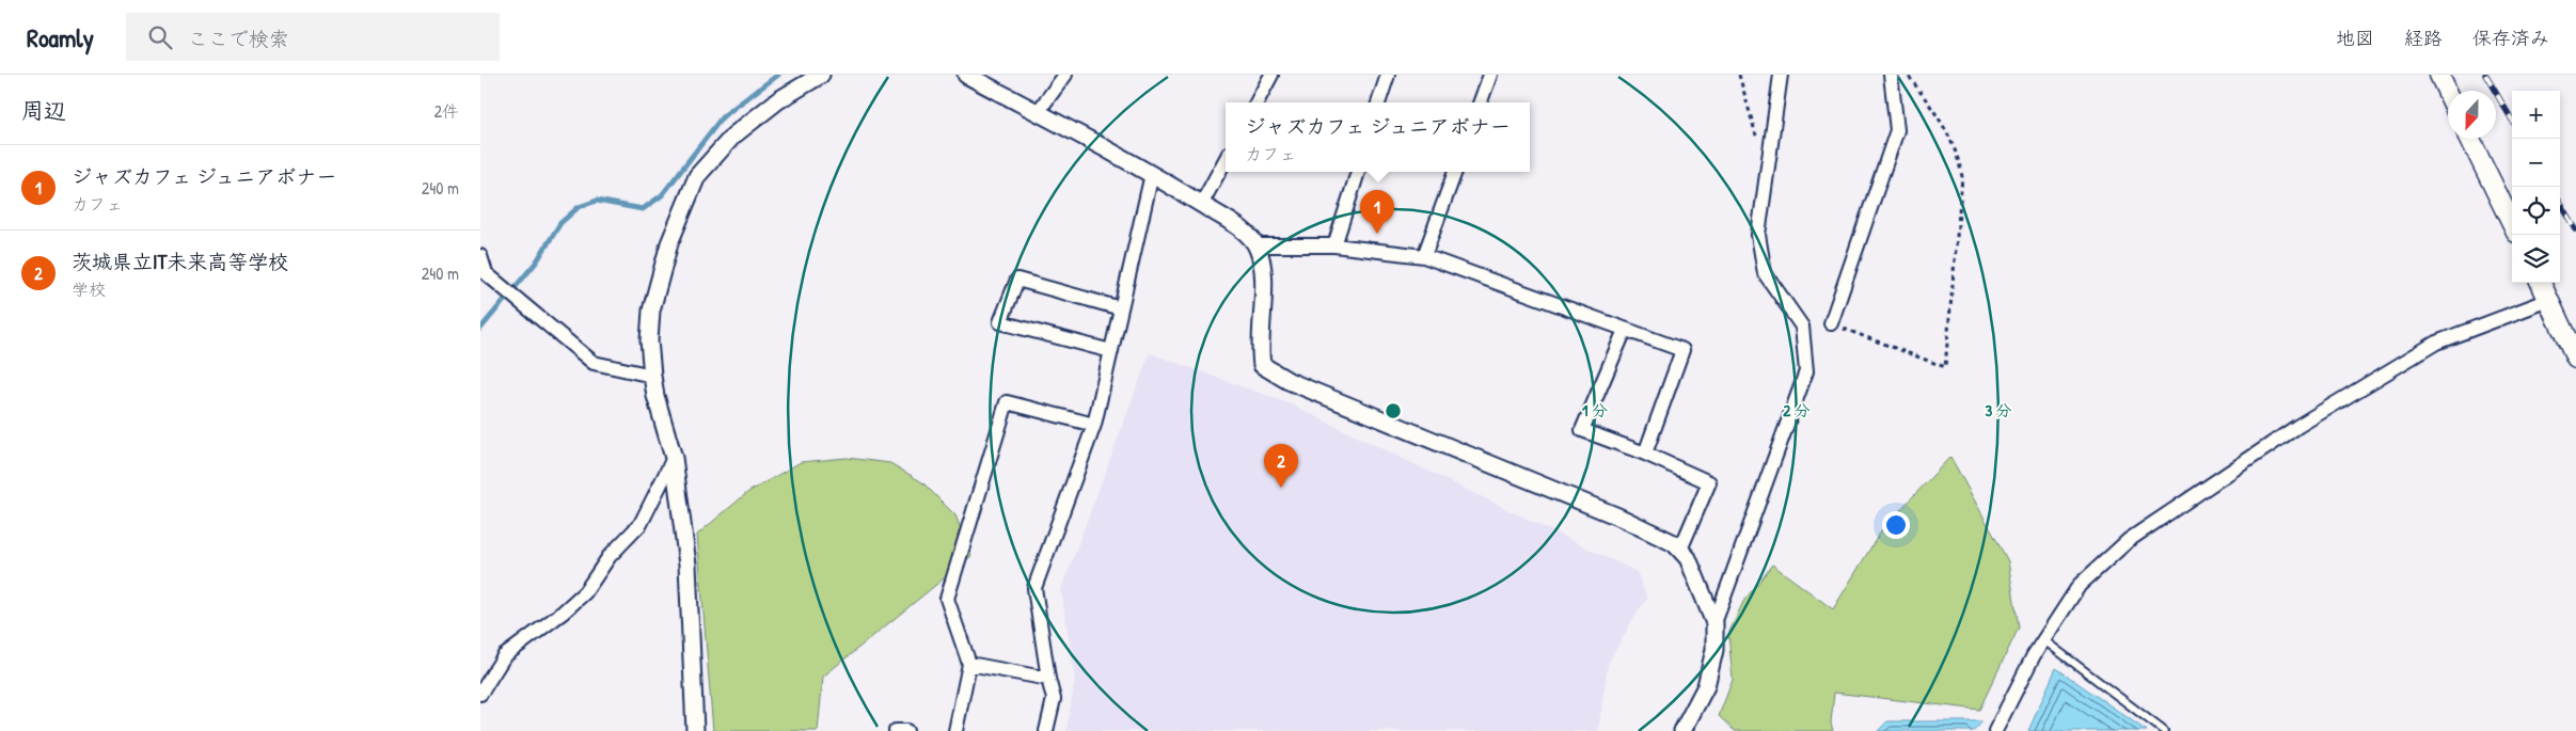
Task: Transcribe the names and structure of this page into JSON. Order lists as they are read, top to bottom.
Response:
{
  "north": "bottom",
  "page": {
    "header": "Roamly",
    "search": "ここで検索",
    "nav": ["地図", "経路", "保存済み"],
    "heading": ["周辺", "2件"],
    "map_buttons": ["+", "−"],
    "popup": ["ジャズカフェ ジュニアボナー", "カフェ"],
    "list": [
      {
        "mark": "1",
        "name": "ジャズカフェ ジュニアボナー",
        "note": "カフェ",
        "value": "240 m"
      },
      {
        "mark": "2",
        "name": "茨城県立IT未来高等学校",
        "note": "学校",
        "value": "240 m"
      }
    ],
    "pins": ["1", "2"]
  },
  "rings": ["1 分", "2 分", "3 分"]
}
